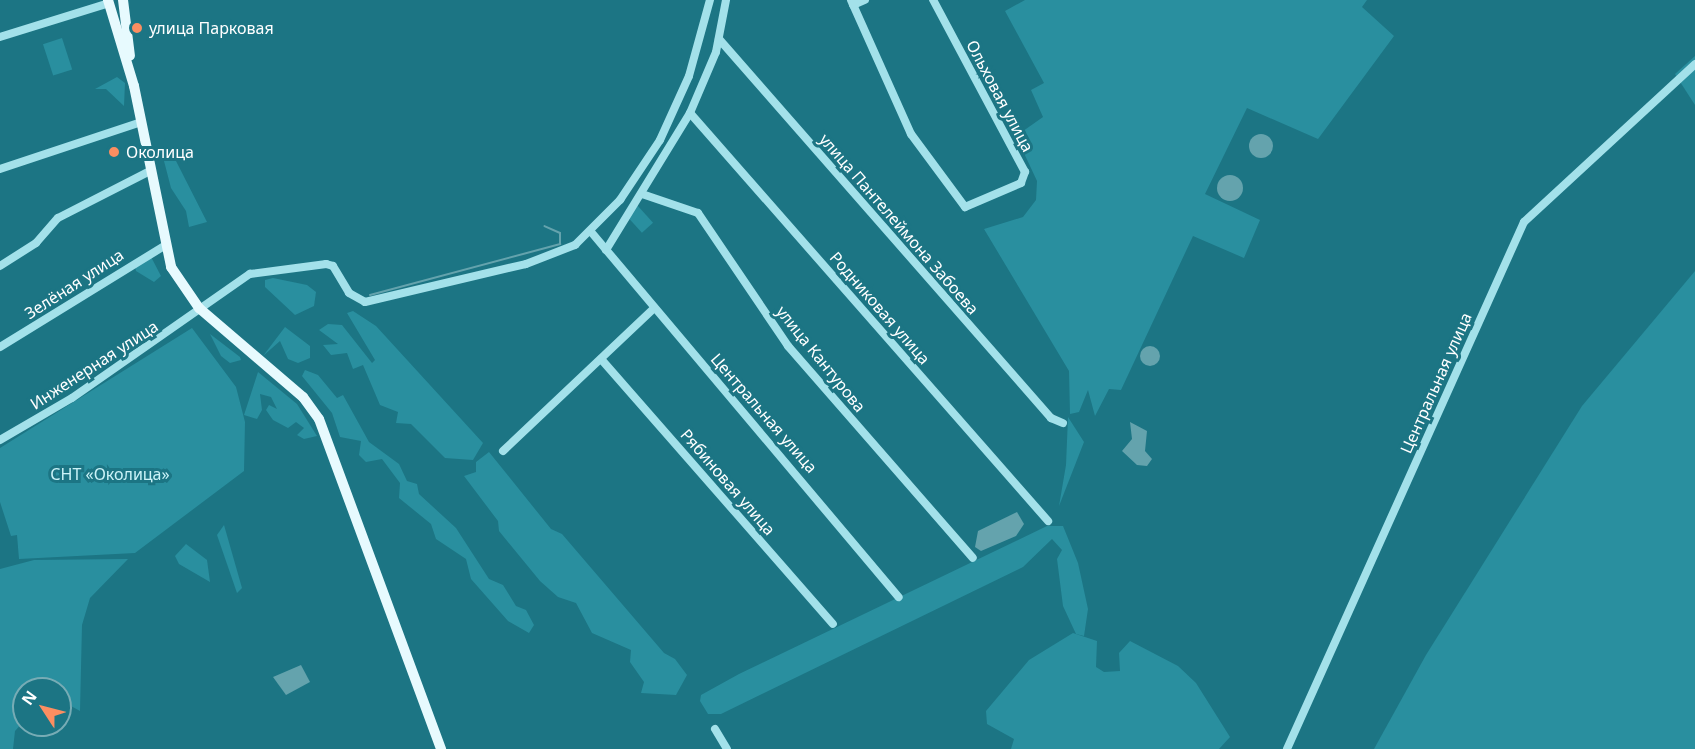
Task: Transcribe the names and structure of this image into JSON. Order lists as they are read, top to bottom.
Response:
{
  "streets": {
    "street": [
      "Ольховая улица",
      "улица Пантелеймона Забоева",
      "Зелёная улица",
      "Родниковая улица",
      "улица Кантурова",
      "Инженерная улица",
      "Центральная улица",
      "Рябиновая улица"
    ]
  },
  "crossings": [
    ["Инженерная улица", "Центральная улица"]
  ],
  "parks": ["СНТ «Околица»"],
  "places": ["улица Парковая", "Околица"],
  "north": "top left"
}
